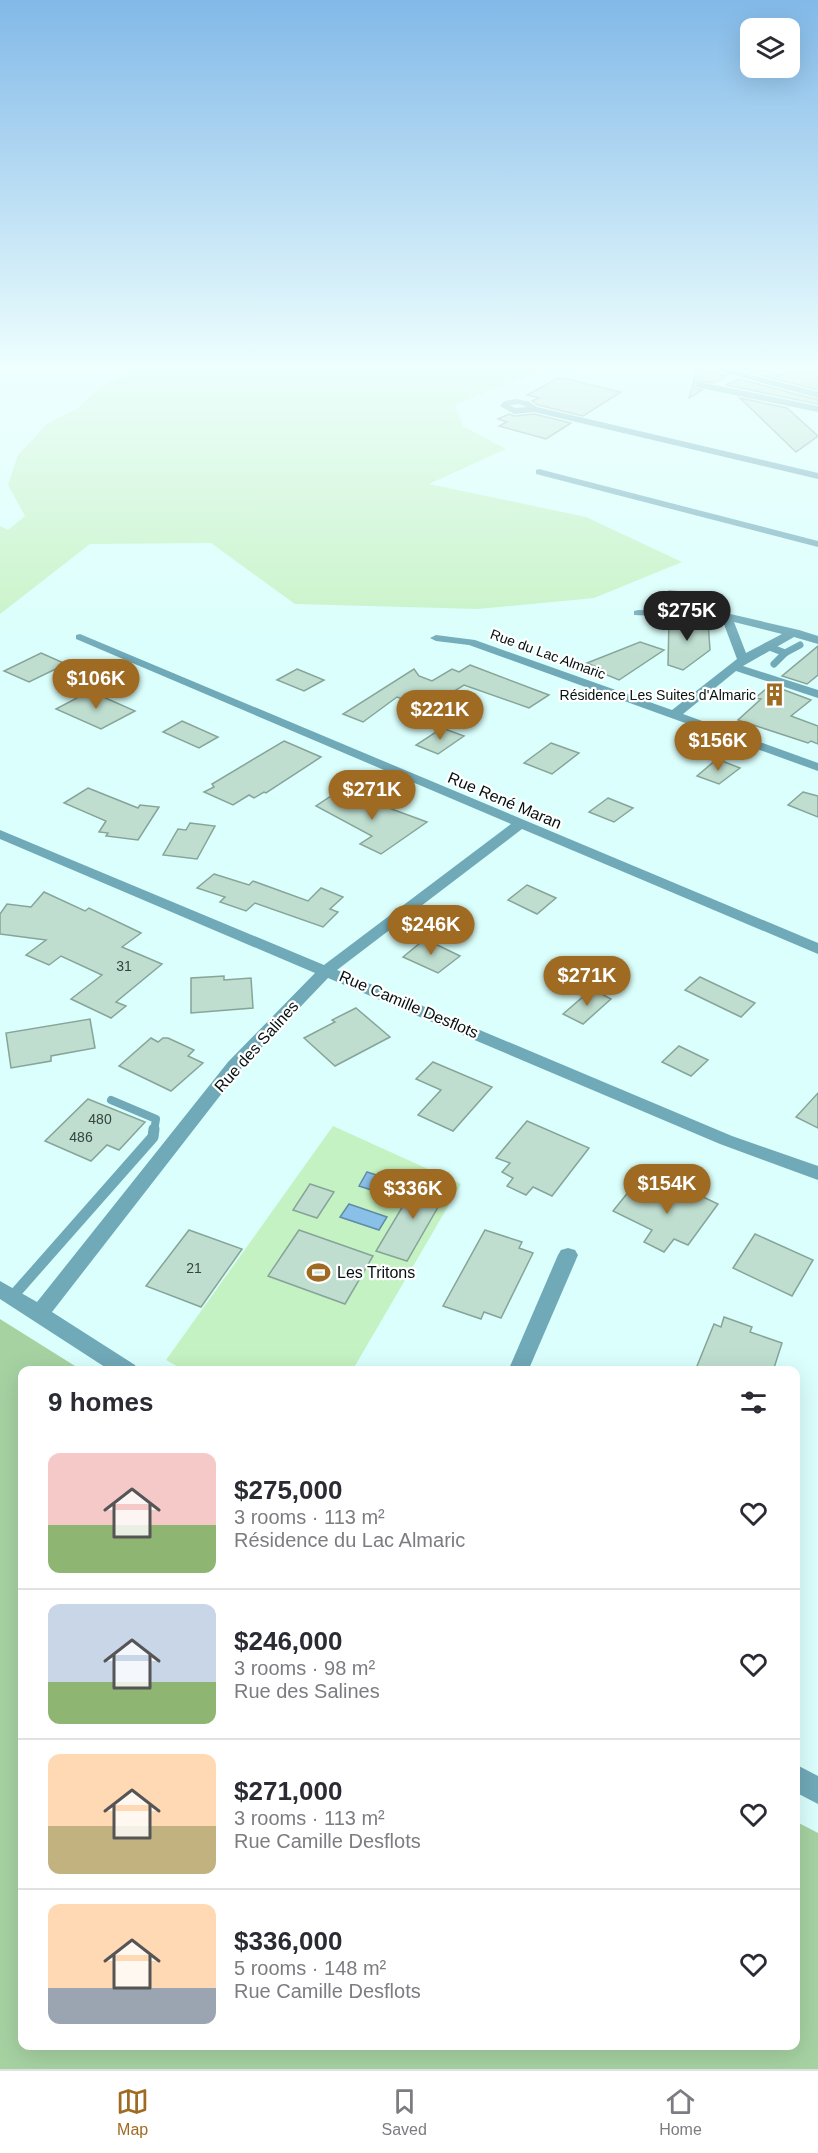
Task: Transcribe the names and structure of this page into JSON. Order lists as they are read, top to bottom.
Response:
{
  "streets": {
    "street": [
      "Rue du Lac Almaric",
      "Rue René Maran",
      "Rue Camille Desflots",
      "Rue des Salines"
    ]
  },
  "crossings": [
    ["Rue René Maran", "Rue des Salines"],
    ["Rue Camille Desflots", "Rue des Salines"]
  ],
  "places": {
    "building": ["Résidence Les Suites d'Almaric"],
    "sports": ["Les Tritons"]
  },
  "house_numbers": [
    "31",
    "480",
    "486",
    "21"
  ],
  "page": {
    "price": [
      "$275K",
      "$106K",
      "$221K",
      "$156K",
      "$271K",
      "$246K",
      "$271K",
      "$154K",
      "$336K"
    ],
    "heading": "9 homes",
    "list": [
      {
        "name": "$275,000",
        "note": "3 rooms · 113 m² · Résidence du Lac Almaric"
      },
      {
        "name": "$246,000",
        "note": "3 rooms · 98 m² · Rue des Salines"
      },
      {
        "name": "$271,000",
        "note": "3 rooms · 113 m² · Rue Camille Desflots"
      },
      {
        "name": "$336,000",
        "note": "5 rooms · 148 m² · Rue Camille Desflots"
      }
    ],
    "tabs": ["Map", "Saved", "Home"]
  }
}
